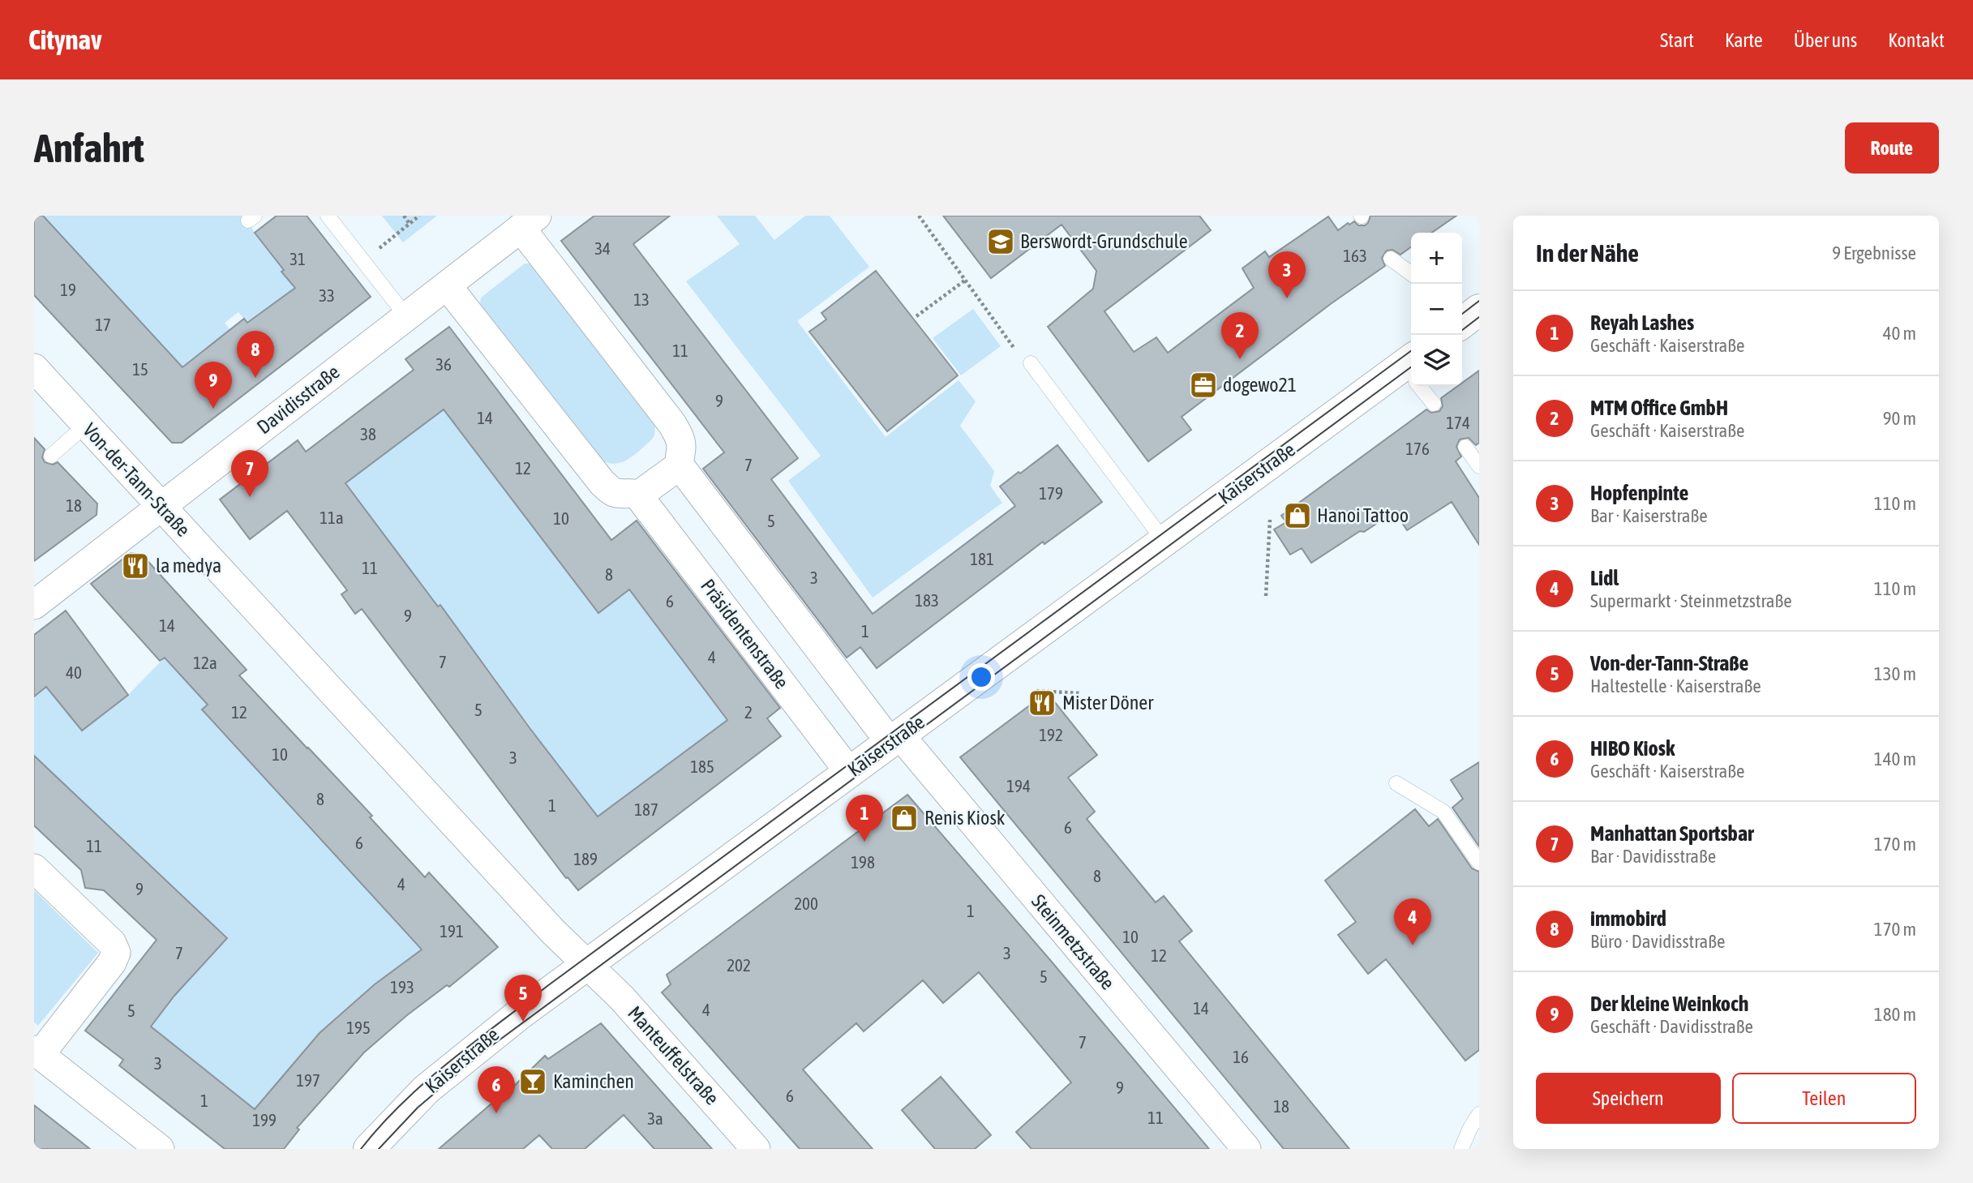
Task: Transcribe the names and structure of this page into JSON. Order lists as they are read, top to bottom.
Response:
{
  "streets": {
    "main road": ["Kaiserstraße"],
    "street": [
      "Davidisstraße",
      "Von-der-Tann-Straße",
      "Präsidentenstraße",
      "Steinmetzstraße",
      "Manteuffelstraße"
    ]
  },
  "crossings": [
    ["Davidisstraße", "Von-der-Tann-Straße"],
    ["Kaiserstraße", "Von-der-Tann-Straße"],
    ["Kaiserstraße", "Präsidentenstraße"],
    ["Kaiserstraße", "Steinmetzstraße"],
    ["Kaiserstraße", "Manteuffelstraße"],
    ["Von-der-Tann-Straße", "Manteuffelstraße"]
  ],
  "places": {
    "school or university": ["Berswordt-Grundschule"],
    "office": ["dogewo21"],
    "shop": ["Hanoi Tattoo", "Renis Kiosk"],
    "restaurant": ["la medya", "Mister Döner"],
    "bar": ["Kaminchen"]
  },
  "house_numbers": [
    "34",
    "163",
    "31",
    "19",
    "33",
    "13",
    "17",
    "11",
    "36",
    "15",
    "9",
    "14",
    "174",
    "38",
    "176",
    "7",
    "12",
    "179",
    "18",
    "11a",
    "10",
    "5",
    "181",
    "11",
    "8",
    "3",
    "183",
    "6",
    "9",
    "14",
    "1",
    "4",
    "7",
    "12a",
    "40",
    "5",
    "12",
    "2",
    "192",
    "10",
    "3",
    "185",
    "194",
    "8",
    "1",
    "187",
    "6",
    "6",
    "11",
    "189",
    "198",
    "8",
    "4",
    "9",
    "200",
    "1",
    "191",
    "10",
    "7",
    "3",
    "12",
    "202",
    "5",
    "193",
    "14",
    "4",
    "5",
    "195",
    "7",
    "16",
    "3",
    "197",
    "9",
    "6",
    "1",
    "18",
    "11",
    "3a",
    "199"
  ],
  "page": {
    "header": "Citynav",
    "nav": [
      "Start",
      "Karte",
      "Über uns",
      "Kontakt"
    ],
    "buttons": [
      "Route",
      ["Speichern", "Teilen"]
    ],
    "title": "Anfahrt",
    "heading": ["In der Nähe", "9 Ergebnisse"],
    "map_buttons": ["+", "−"],
    "pins": [
      "3",
      "2",
      "8",
      "9",
      "7",
      "1",
      "4",
      "5",
      "6"
    ],
    "list": [
      {
        "mark": "1",
        "name": "Reyah Lashes",
        "note": "Geschäft · Kaiserstraße",
        "value": "40 m"
      },
      {
        "mark": "2",
        "name": "MTM Office GmbH",
        "note": "Geschäft · Kaiserstraße",
        "value": "90 m"
      },
      {
        "mark": "3",
        "name": "Hopfenpinte",
        "note": "Bar · Kaiserstraße",
        "value": "110 m"
      },
      {
        "mark": "4",
        "name": "Lidl",
        "note": "Supermarkt · Steinmetzstraße",
        "value": "110 m"
      },
      {
        "mark": "5",
        "name": "Von-der-Tann-Straße",
        "note": "Haltestelle · Kaiserstraße",
        "value": "130 m"
      },
      {
        "mark": "6",
        "name": "HIBO Kiosk",
        "note": "Geschäft · Kaiserstraße",
        "value": "140 m"
      },
      {
        "mark": "7",
        "name": "Manhattan Sportsbar",
        "note": "Bar · Davidisstraße",
        "value": "170 m"
      },
      {
        "mark": "8",
        "name": "immobird",
        "note": "Büro · Davidisstraße",
        "value": "170 m"
      },
      {
        "mark": "9",
        "name": "Der kleine Weinkoch",
        "note": "Geschäft · Davidisstraße",
        "value": "180 m"
      }
    ]
  }
}
